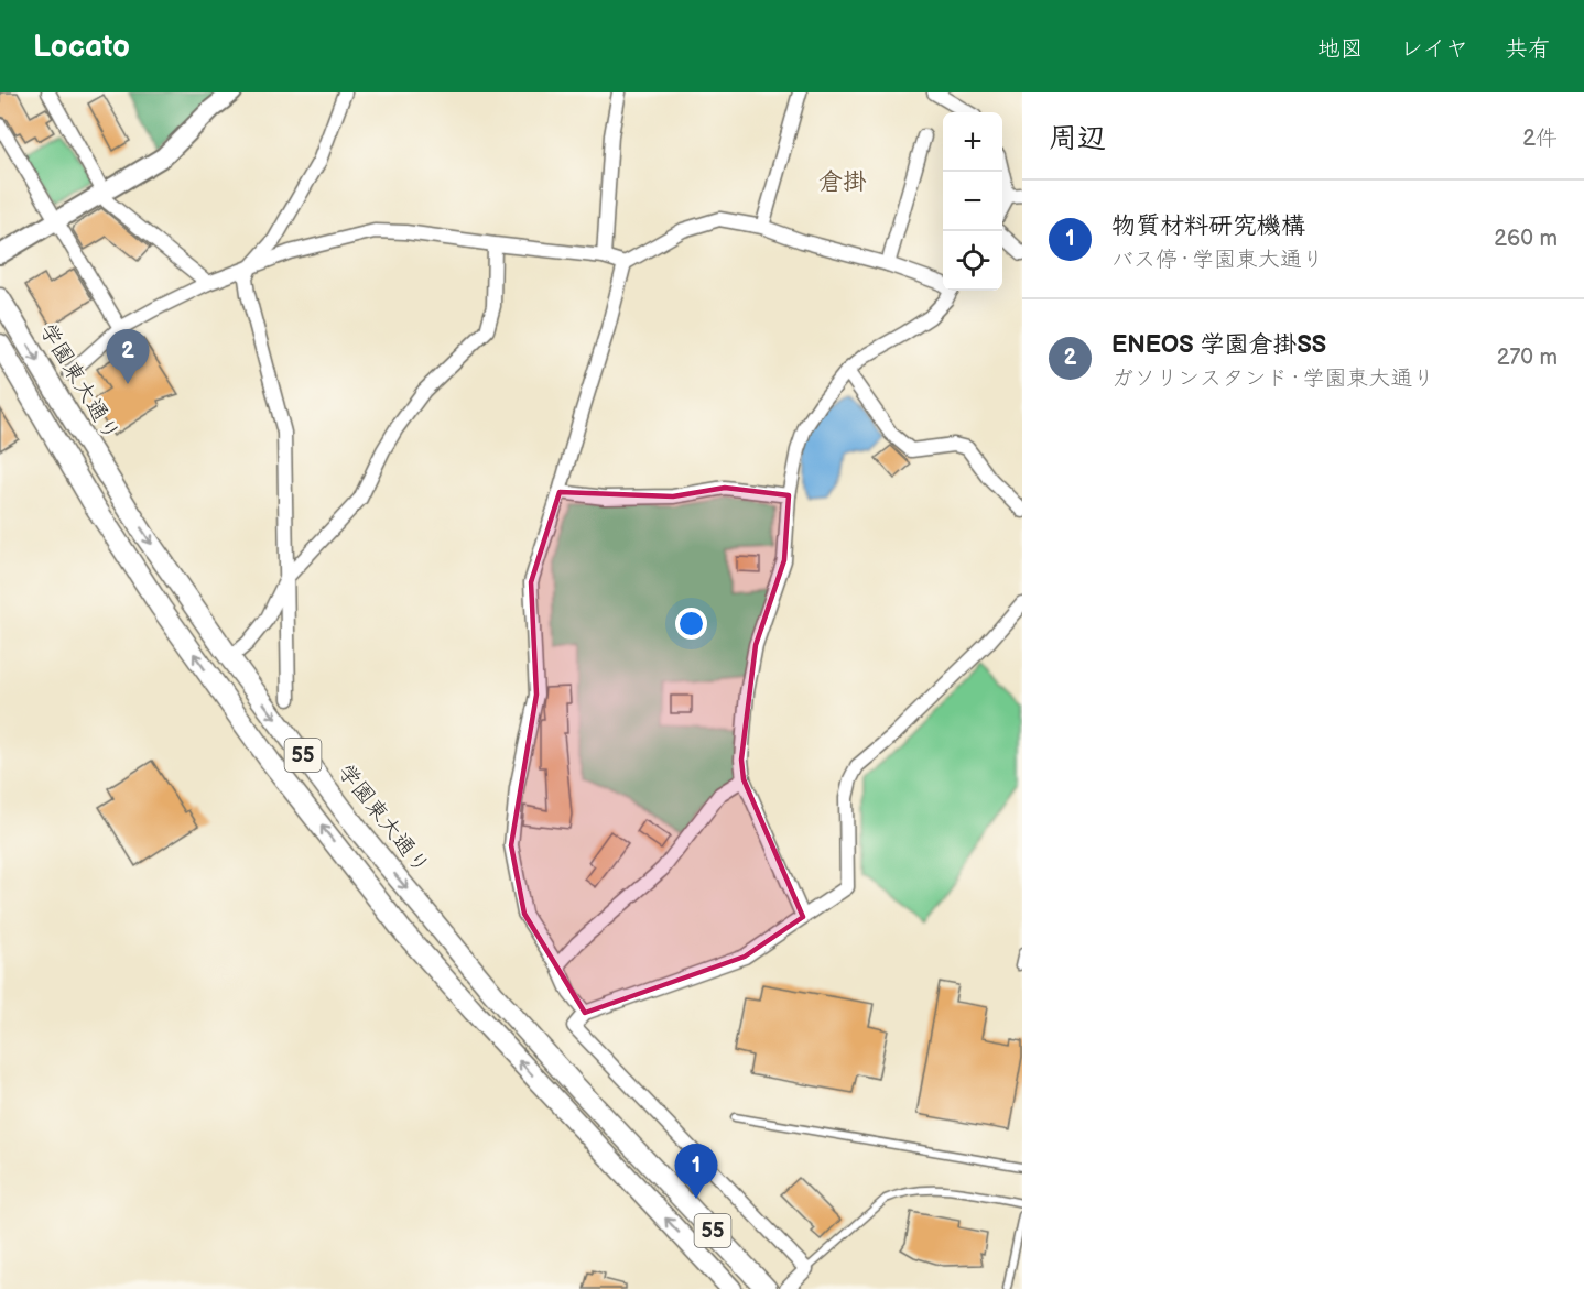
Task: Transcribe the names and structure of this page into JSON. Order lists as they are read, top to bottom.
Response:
{
  "streets": {
    "main road": ["学園東大通り", "55"]
  },
  "districts": ["倉掛"],
  "page": {
    "header": "Locato",
    "nav": ["地図", "レイヤ", "共有"],
    "heading": ["周辺", "2件"],
    "map_buttons": ["+", "−"],
    "list": [
      {
        "mark": "1",
        "name": "物質材料研究機構",
        "note": "バス停 · 学園東大通り",
        "value": "260 m"
      },
      {
        "mark": "2",
        "name": "ENEOS 学園倉掛SS",
        "note": "ガソリンスタンド · 学園東大通り",
        "value": "270 m"
      }
    ],
    "pins": ["2", "1"]
  }
}
